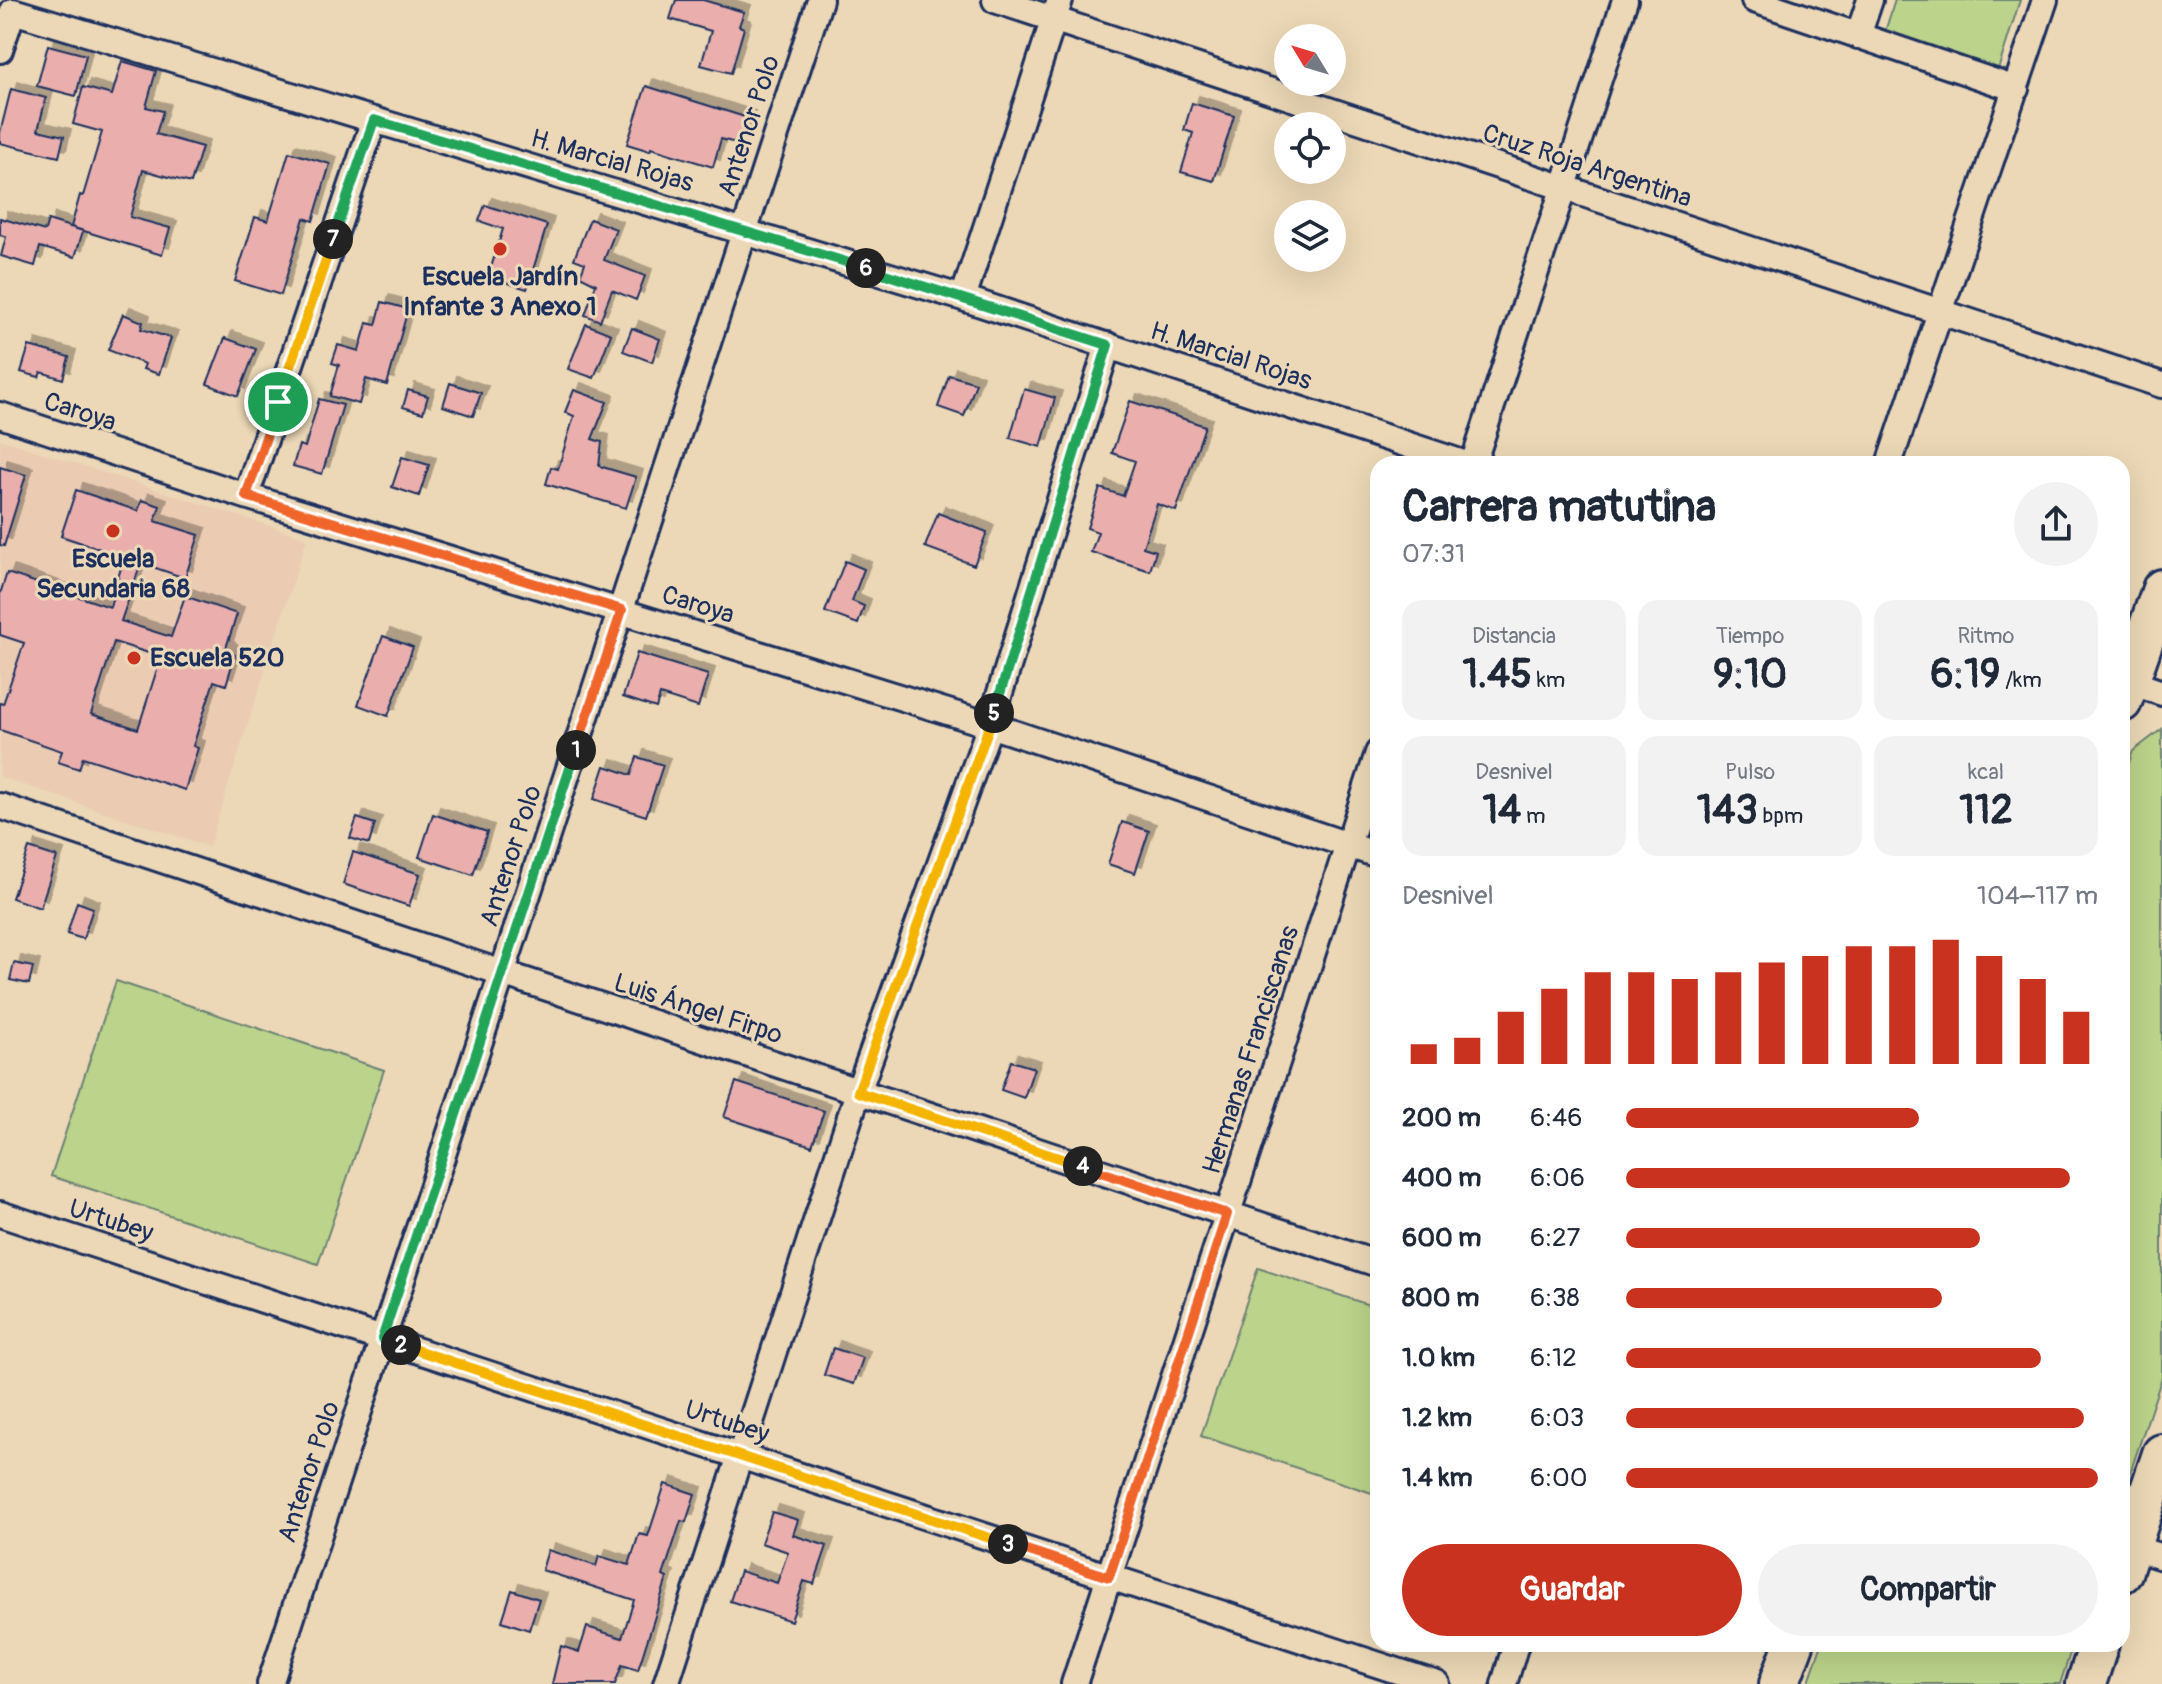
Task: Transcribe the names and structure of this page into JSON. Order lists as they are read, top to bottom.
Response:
{
  "streets": {
    "street": [
      "Antenor Polo",
      "H. Marcial Rojas",
      "Cruz Roja Argentina",
      "Caroya",
      "Luis Ángel Firpo",
      "Hermanas Franciscanas",
      "Urtubey"
    ]
  },
  "crossings": [
    ["Antenor Polo", "H. Marcial Rojas"],
    ["Antenor Polo", "Caroya"],
    ["Antenor Polo", "Luis Ángel Firpo"],
    ["Antenor Polo", "Urtubey"],
    ["Caroya", "Hermanas Franciscanas"],
    ["Luis Ángel Firpo", "Hermanas Franciscanas"],
    ["Hermanas Franciscanas", "Urtubey"]
  ],
  "places": ["Escuela Jardín Infante 3 Anexo 1", "Escuela Secundaria 68", "Escuela 520"],
  "north": "top left",
  "page": {
    "pins": [
      "7",
      "6",
      "5",
      "1",
      "4",
      "2",
      "3"
    ],
    "heading": ["Carrera matutina", "07:31"],
    "stats": [
      ["Distancia", "1.45 km"],
      ["Tiempo", "9:10"],
      ["Ritmo", "6:19 /km"],
      ["Desnivel", "14 m"],
      ["Pulso", "143 bpm"],
      ["kcal", "112"]
    ],
    "chart": ["Desnivel", "104–117 m"],
    "list": [
      {
        "name": "200 m",
        "note": "6:46"
      },
      {
        "name": "400 m",
        "note": "6:06"
      },
      {
        "name": "600 m",
        "note": "6:27"
      },
      {
        "name": "800 m",
        "note": "6:38"
      },
      {
        "name": "1.0 km",
        "note": "6:12"
      },
      {
        "name": "1.2 km",
        "note": "6:03"
      },
      {
        "name": "1.4 km",
        "note": "6:00"
      }
    ],
    "buttons": ["Guardar", "Compartir"]
  }
}
